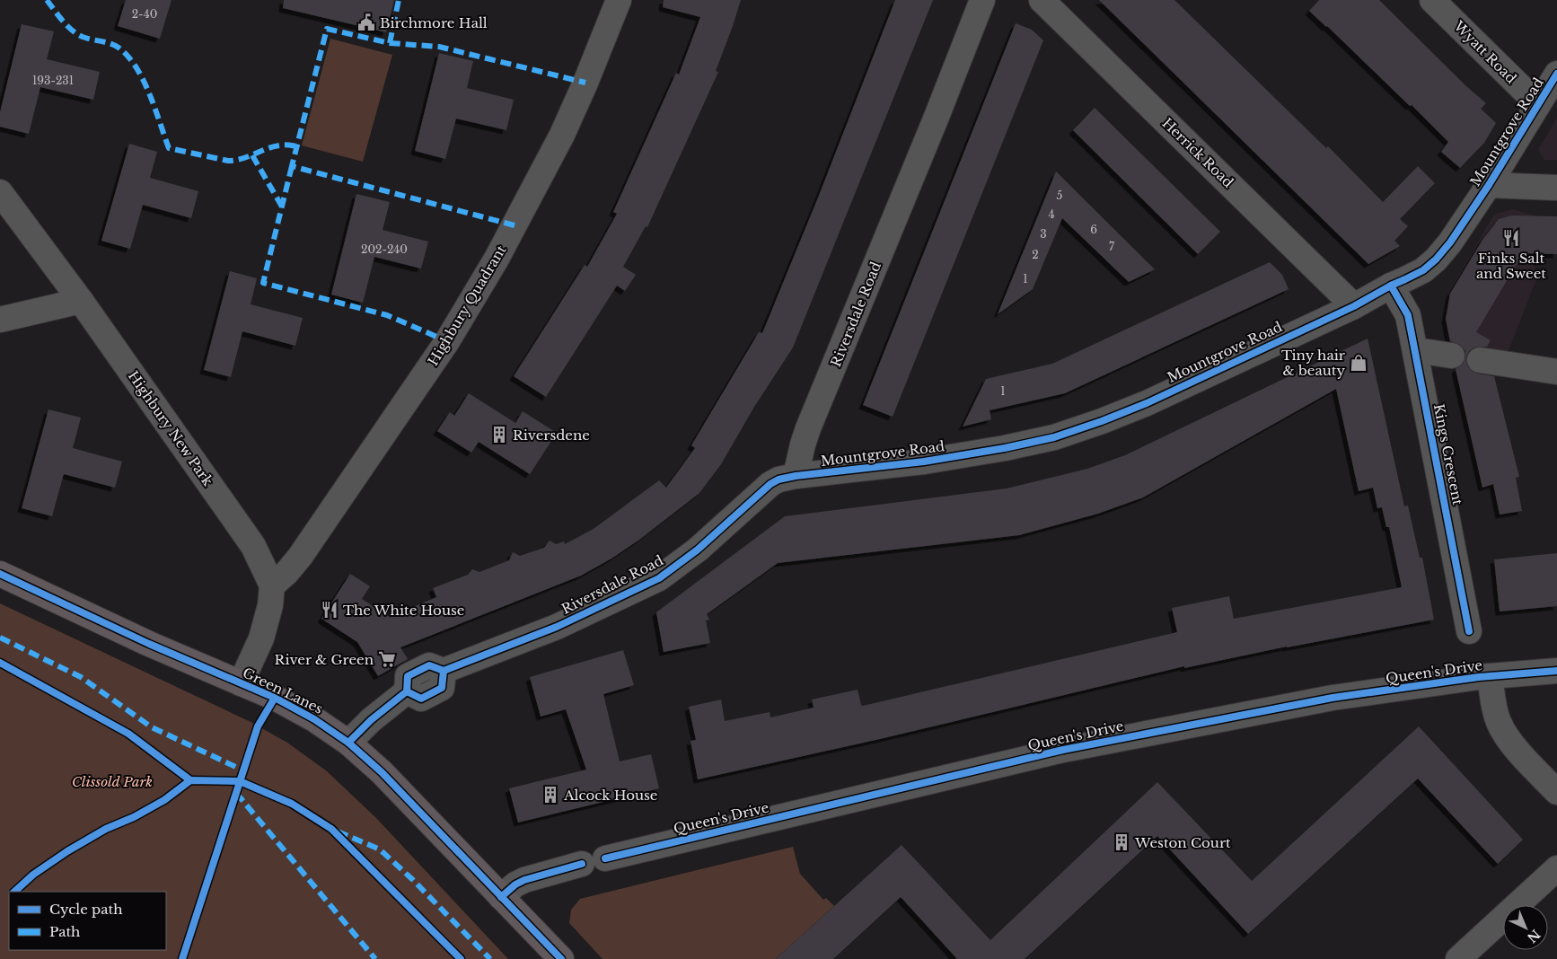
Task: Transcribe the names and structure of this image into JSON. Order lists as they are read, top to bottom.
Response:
{
  "streets": {
    "main road": ["Green Lanes"],
    "street": [
      "Wyatt Road",
      "Mountgrove Road",
      "Herrick Road",
      "Highbury Quadrant",
      "Riversdale Road",
      "Highbury New Park",
      "Kings Crescent",
      "Queen's Drive"
    ]
  },
  "crossings": [
    ["Wyatt Road", "Mountgrove Road"],
    ["Mountgrove Road", "Herrick Road"],
    ["Mountgrove Road", "Riversdale Road"],
    ["Mountgrove Road", "Kings Crescent"],
    ["Highbury Quadrant", "Highbury New Park"],
    ["Riversdale Road", "Green Lanes"],
    ["Queen's Drive", "Green Lanes"]
  ],
  "parks": ["Clissold Park"],
  "places": {
    "public building": ["Birchmore Hall"],
    "restaurant": ["Finks Salt and Sweet", "The White House"],
    "shop": ["Tiny hair & beauty"],
    "building": ["Riversdene", "Alcock House", "Weston Court"],
    "supermarket": ["River & Green"]
  },
  "house_numbers": [
    "2-40",
    "193-231",
    "5",
    "4",
    "6",
    "3",
    "7",
    "202-240",
    "2",
    "1",
    "1"
  ],
  "legend": ["Cycle path", "Path"],
  "north": "bottom right"
}
